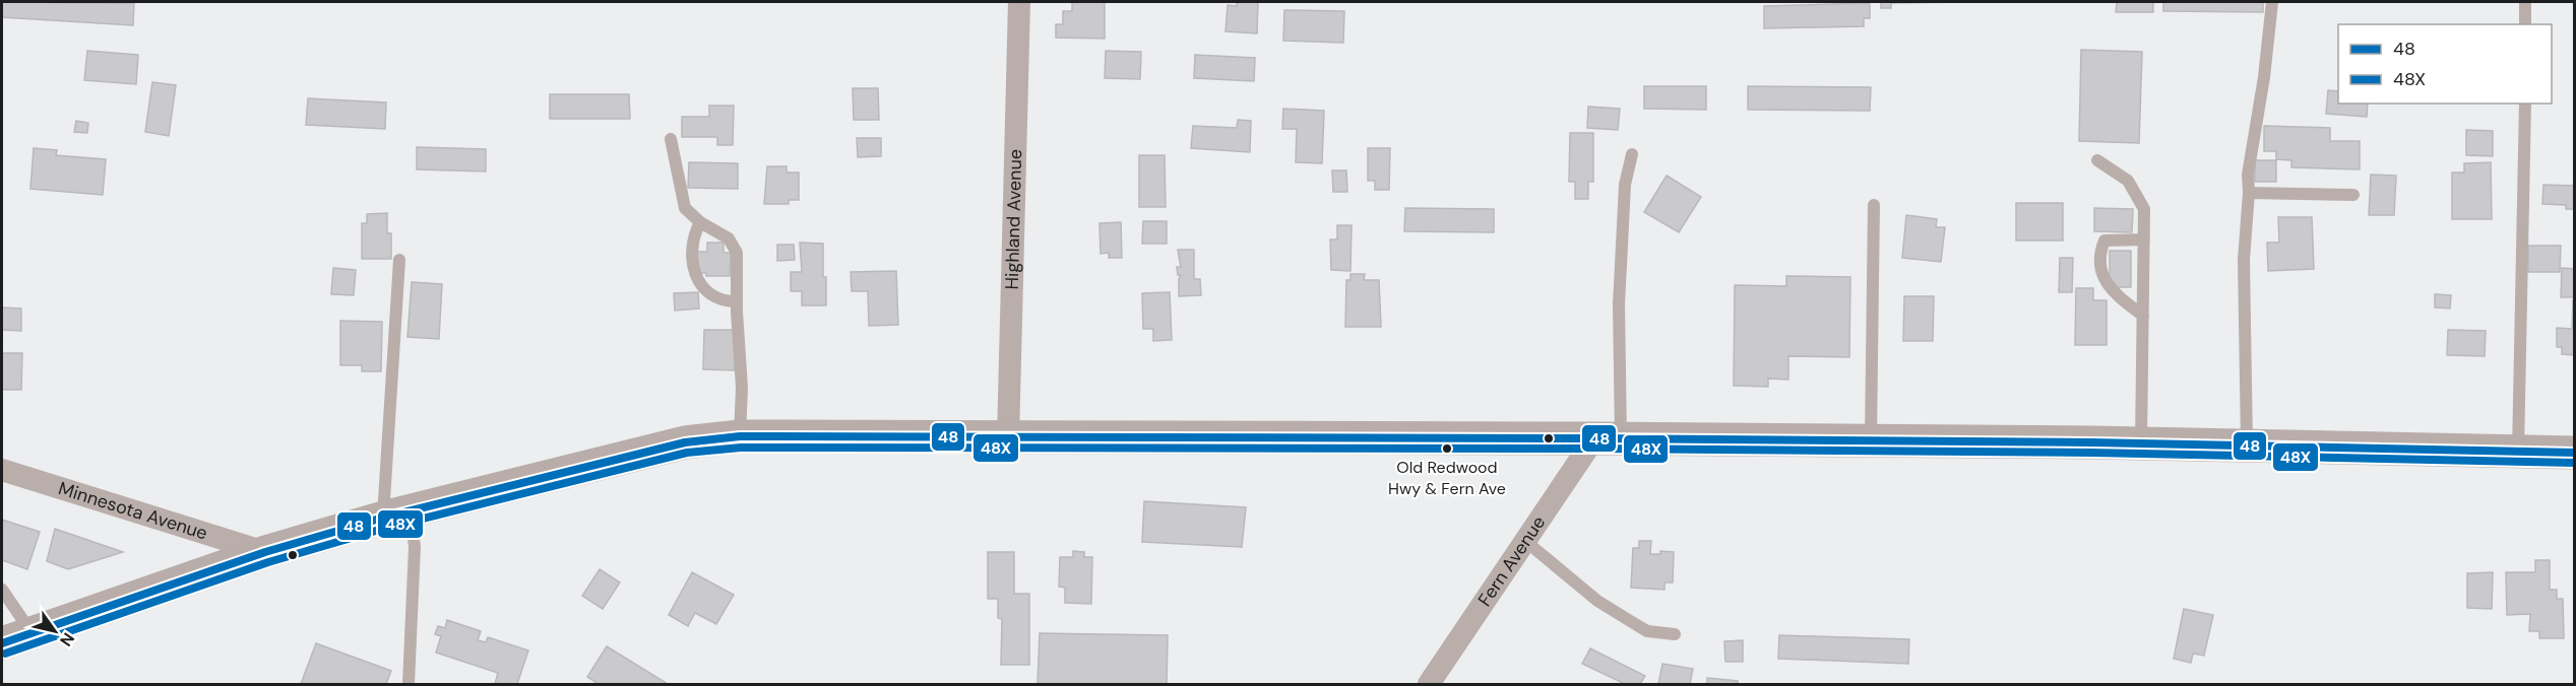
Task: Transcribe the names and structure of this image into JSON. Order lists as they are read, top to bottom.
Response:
{
  "streets": {
    "street": ["Highland Avenue", "Minnesota Avenue", "Fern Avenue"]
  },
  "places": ["Old Redwood Hwy & Fern Ave"],
  "lines": ["transit line 48", "transit line 48X"],
  "legend": ["48", "48X"],
  "north": "bottom right"
}
